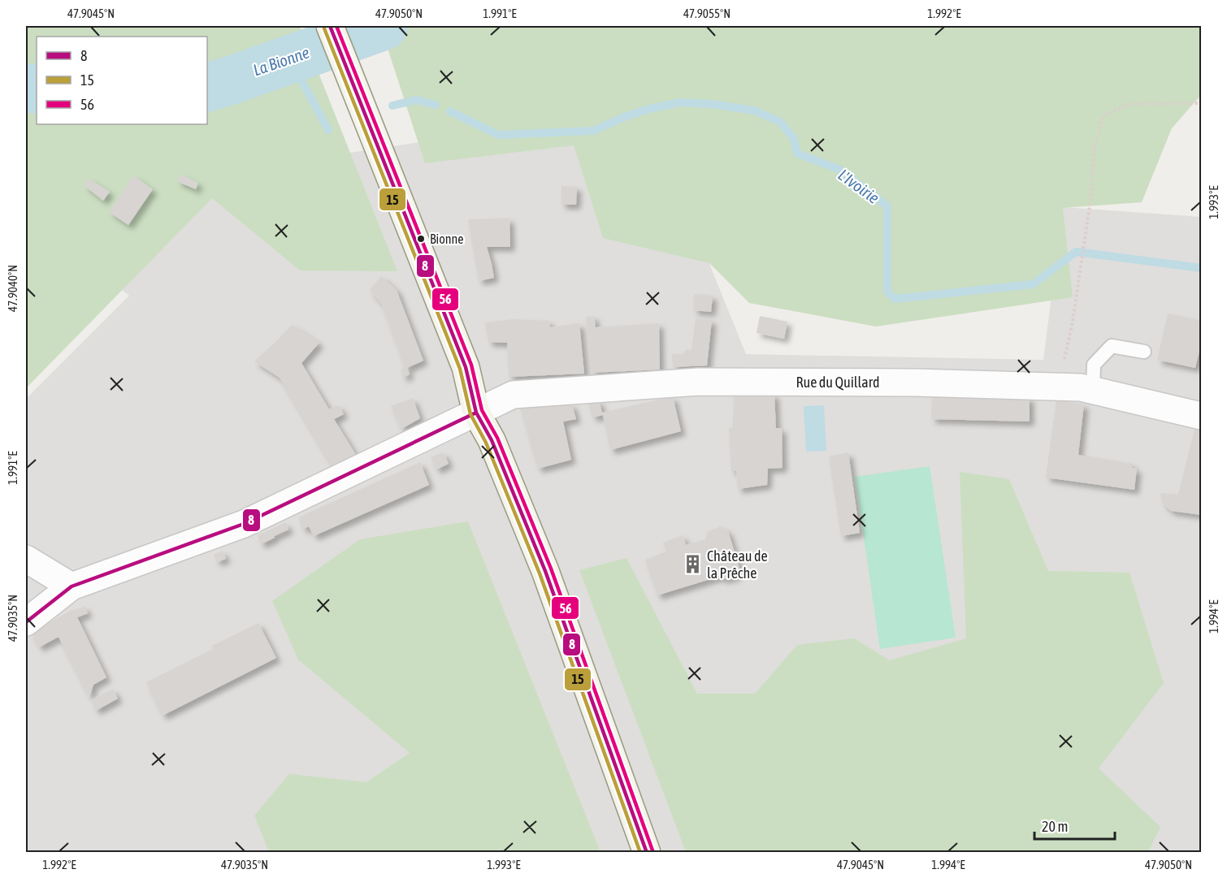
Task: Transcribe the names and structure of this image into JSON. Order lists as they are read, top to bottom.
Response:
{
  "streets": {
    "street": ["Rue du Quillard"]
  },
  "water": ["La Bionne", "L'Ivoirie"],
  "places": {
    "other": ["Bionne"],
    "building": ["Château de la Prêche"]
  },
  "lines": ["transit line 8", "transit line 56", "transit line 15"],
  "legend": ["8", "15", "56"],
  "scale_bar": "20 m",
  "coordinates": [
    "47.9045°N",
    "47.9050°N",
    "1.991°E",
    "47.9055°N",
    "1.992°E",
    "1.993°E",
    "47.9040°N",
    "1.994°E",
    "47.9035°N"
  ]
}
